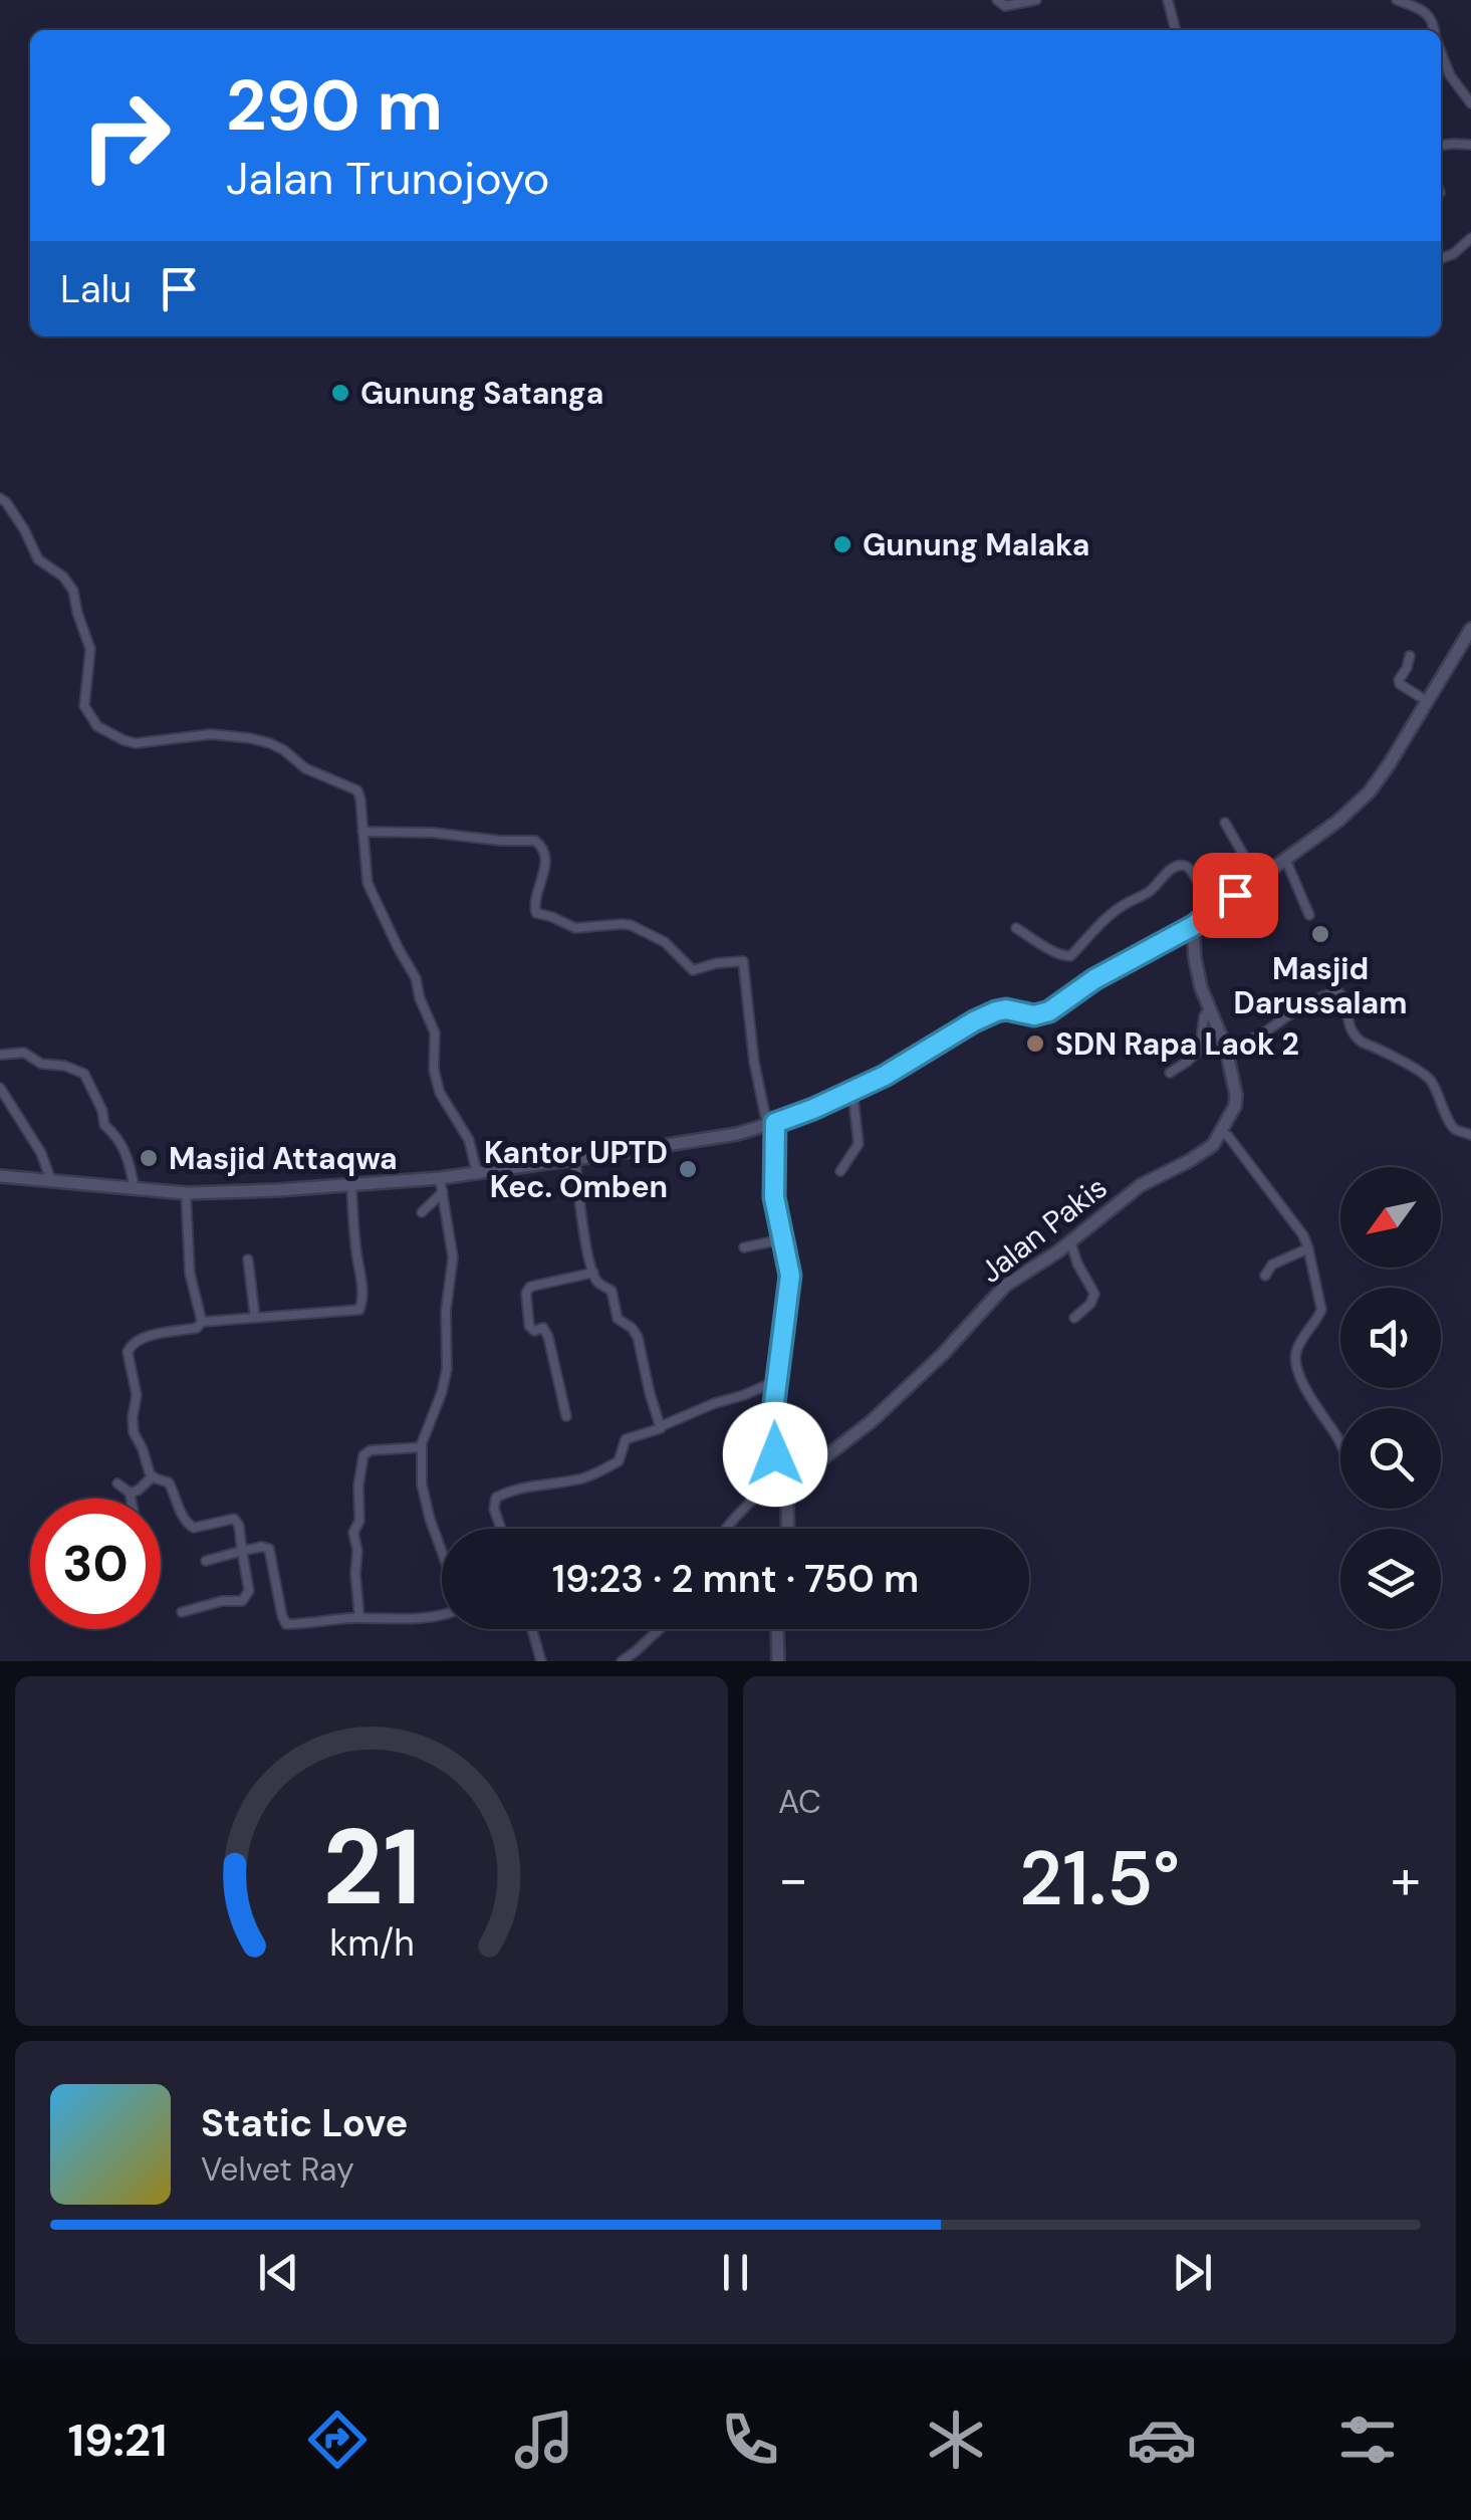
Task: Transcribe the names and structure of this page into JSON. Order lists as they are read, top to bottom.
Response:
{
  "streets": {
    "street": ["Jalan Pakis"]
  },
  "places": [
    "Gunung Satanga",
    "Gunung Malaka",
    "Masjid Darussalam",
    "SDN Rapa Laok 2",
    "Masjid Attaqwa",
    "Kantor UPTD Kec. Omben"
  ],
  "north": "bottom left",
  "page": {
    "turn": ["290 m", "Jalan Trunojoyo"],
    "then": "Lalu",
    "limit": "30",
    "trip": "19:23 · 2 mnt · 750 m",
    "tile": "AC",
    "heat": ["−", "21.5°", "+"],
    "song": ["Static Love", "Velvet Ray"],
    "tabs": "19:21",
    "gauge": ["21", "km/h"]
  }
}
